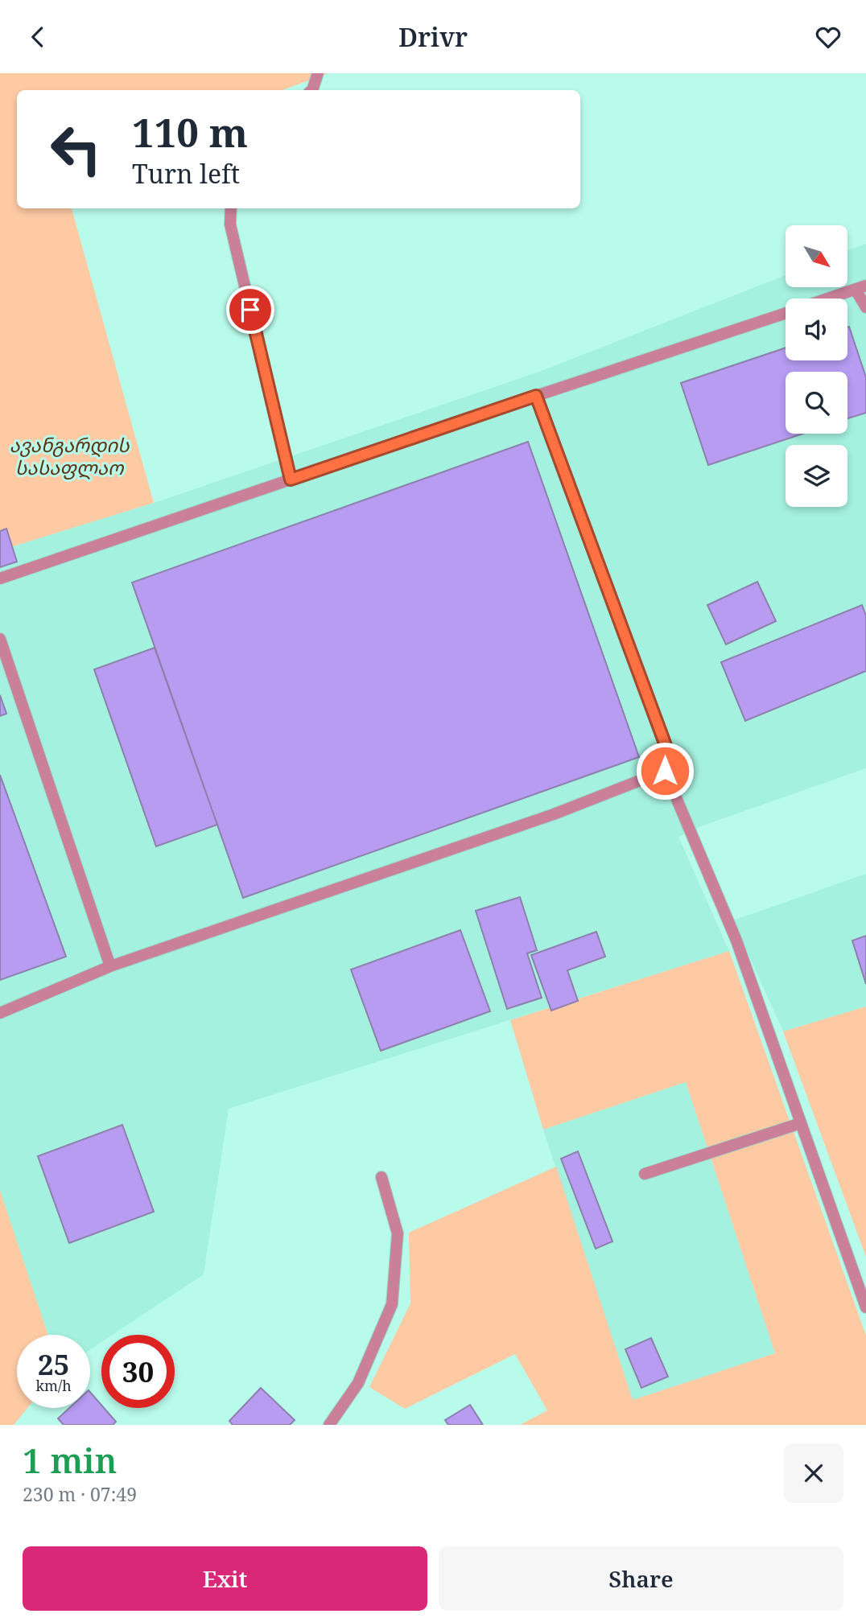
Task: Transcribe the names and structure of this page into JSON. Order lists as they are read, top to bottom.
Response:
{
  "parks": ["ავანგარდის სასაფლაო"],
  "north": "bottom right",
  "page": {
    "header": "Drivr",
    "turn": ["110 m", "Turn left"],
    "speed": "25 km/h",
    "limit": "30",
    "heading": ["1 min", "230 m · 07:49"],
    "buttons": ["Exit", "Share"]
  }
}
